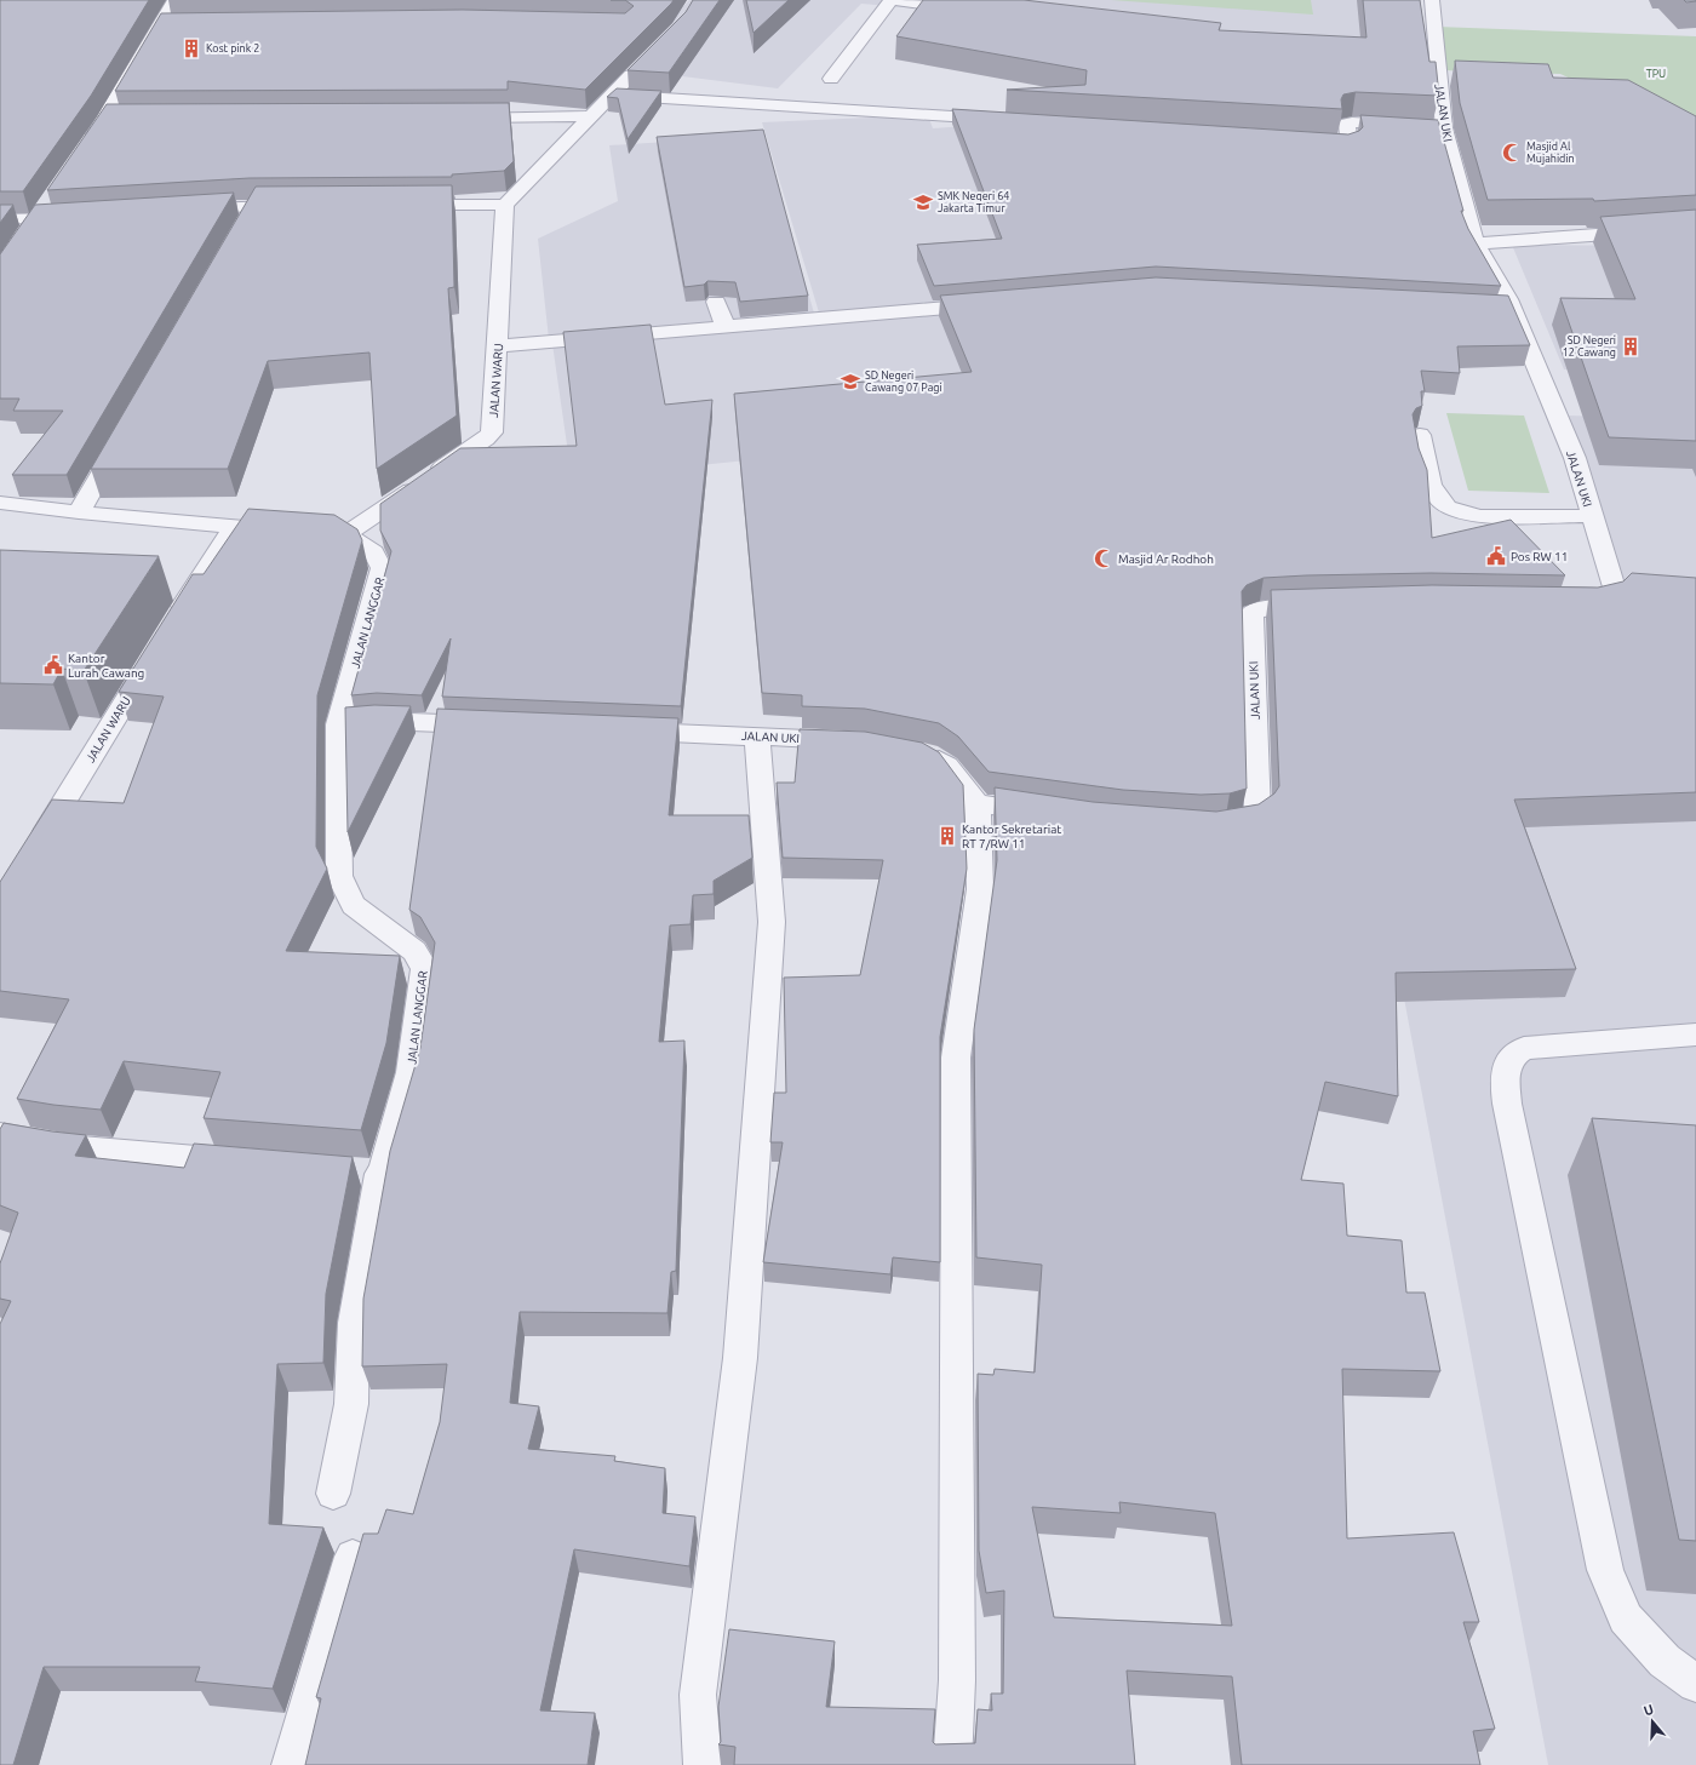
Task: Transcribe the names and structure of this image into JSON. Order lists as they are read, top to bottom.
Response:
{
  "streets": {
    "street": ["JALAN UKI", "JALAN WARU", "JALAN LANGGAR"]
  },
  "crossings": [
    ["JALAN WARU", "JALAN LANGGAR"]
  ],
  "parks": ["TPU"],
  "places": {
    "building": ["Kost pink 2", "SD Negeri 12 Cawang", "Kantor Sekretariat RT 7/RW 11"],
    "mosque": ["Masjid Al Mujahidin", "Masjid Ar Rodhoh"],
    "school or university": ["SMK Negeri 64 Jakarta Timur", "SD Negeri Cawang 07 Pagi"],
    "public building": ["Pos RW 11", "Kantor Lurah Cawang"]
  },
  "north": "top"
}
